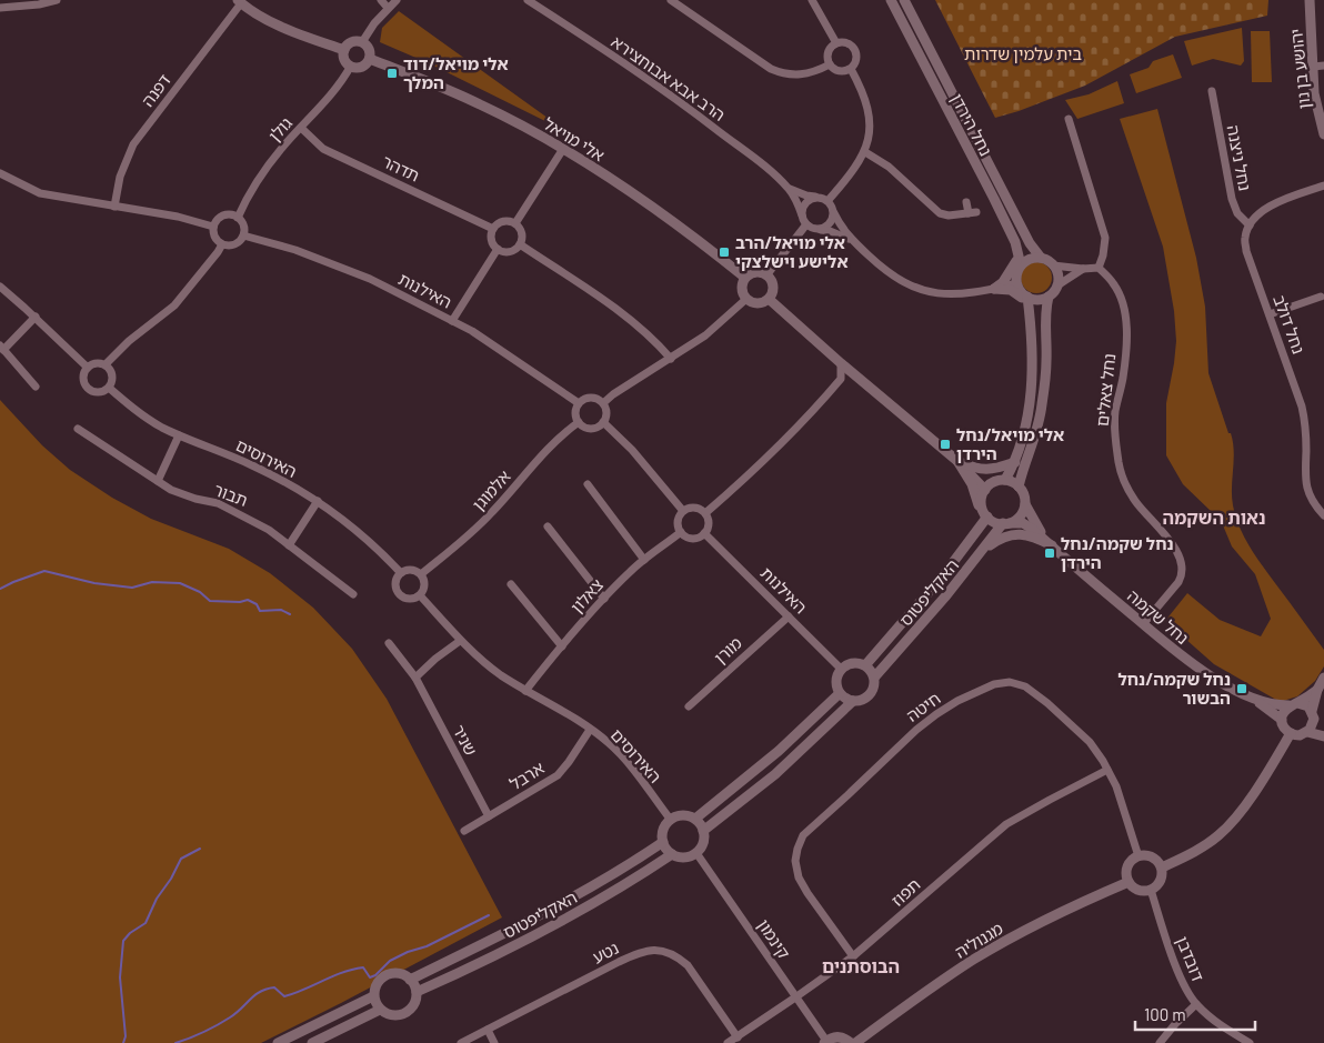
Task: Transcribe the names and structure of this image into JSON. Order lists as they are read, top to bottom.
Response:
{
  "streets": {
    "main road": [
      "יהושע בן נון",
      "נחל הירדן",
      "אלי מויאל",
      "האקליפטוס",
      "נחל שקמה",
      "מגנוליה"
    ],
    "street": [
      "הרב אבא אבוחצירא",
      "דפנה",
      "גולן",
      "נחל ניצנה",
      "תדהר",
      "האילנות",
      "נחל דולב",
      "נחל צאלים",
      "האירוסים",
      "אלמוגן",
      "תבור",
      "צאלון",
      "מורן",
      "חיטה",
      "שניר",
      "ארבל",
      "תפוז",
      "קינמון",
      "נטע",
      "דובדבן"
    ]
  },
  "crossings": [
    ["גולן", "אלי מויאל"],
    ["גולן", "תדהר"],
    ["גולן", "האילנות"],
    ["נחל ניצנה", "נחל דולב"],
    ["האילנות", "אלמוגן"],
    ["האילנות", "האקליפטוס"],
    ["האילנות", "צאלון"],
    ["האילנות", "מורן"],
    ["נחל צאלים", "נחל שקמה"],
    ["האירוסים", "אלמוגן"],
    ["האירוסים", "האקליפטוס"],
    ["האירוסים", "צאלון"],
    ["האירוסים", "ארבל"],
    ["האירוסים", "קינמון"],
    ["האקליפטוס", "נחל שקמה"],
    ["האקליפטוס", "קינמון"],
    ["חיטה", "תפוז"],
    ["חיטה", "מגנוליה"],
    ["חיטה", "דובדבן"],
    ["שניר", "ארבל"],
    ["תפוז", "קינמון"],
    ["תפוז", "נטע"],
    ["מגנוליה", "דובדבן"]
  ],
  "districts": ["נאות השקמה", "הבוסתנים"],
  "parks": ["בית עלמין שדרות"],
  "places": {
    "transit": [
      "אלי מויאל/דוד המלך",
      "אלי מויאל/הרב אלישע וישלצקי",
      "אלי מויאל/נחל הירדן",
      "נחל שקמה/נחל הירדן",
      "נחל שקמה/נחל הבשור"
    ]
  },
  "scale_bar": "100 m"
}
